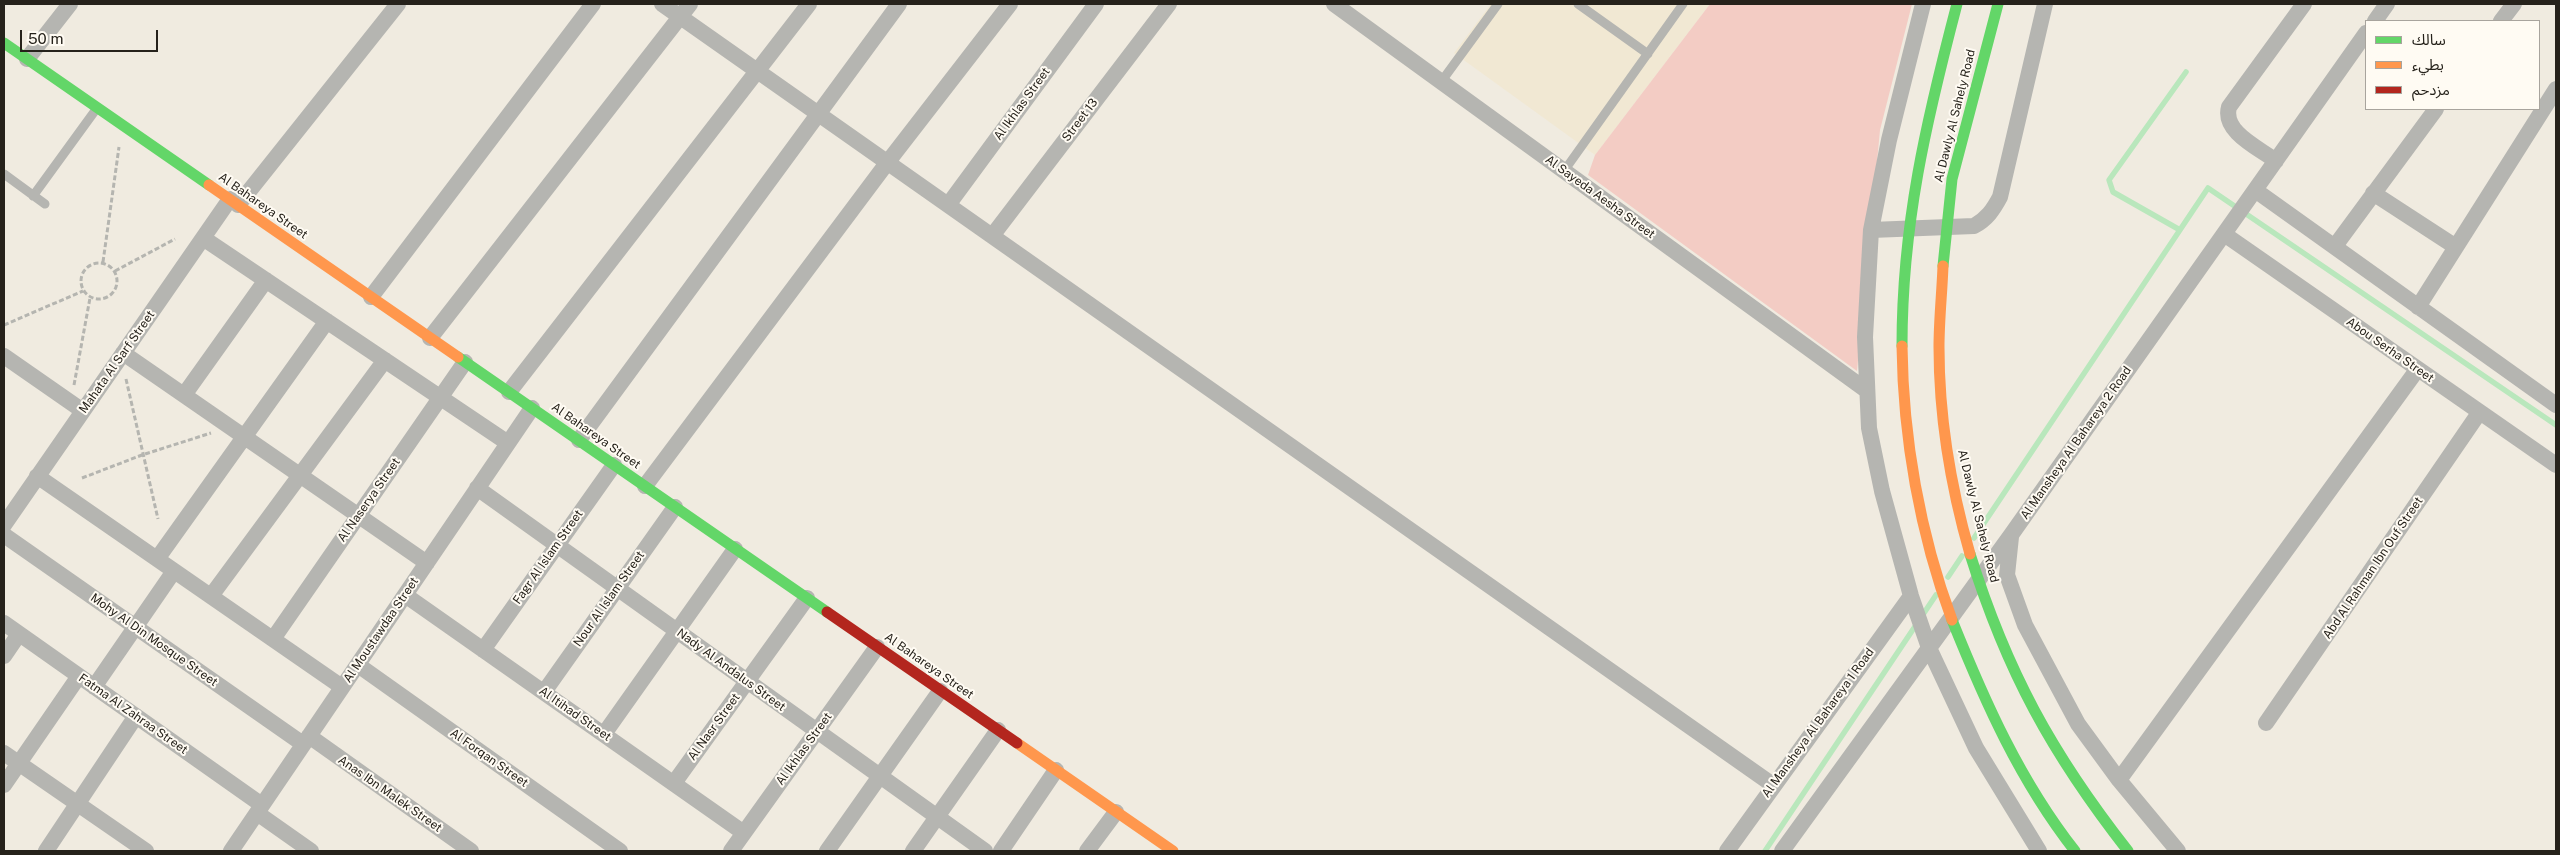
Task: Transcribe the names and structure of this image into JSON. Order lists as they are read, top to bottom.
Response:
{
  "streets": {
    "main road": ["Al Dawly Al Sahely Road", "Al Bahareya Street"],
    "street": [
      "Al Ikhlas Street",
      "Street 13",
      "Al Sayeda Aesha Street",
      "Abou Serha Street",
      "Mahata Al Sarf Street",
      "Al Mansheya Al Bahareya 2 Road",
      "Al Naserya Street",
      "Fagr Al Islam Street",
      "Abd Al Rahman Ibn Ouf Street",
      "Nour Al Islam Street",
      "Al Moustawdaa Street",
      "Mohy Al Din Mosque Street",
      "Nady Al Andalus Street",
      "Fatma Al Zahraa Street",
      "Al Itihad Street",
      "Al Mansheya Al Bahareya 1 Road",
      "Al Nasr Street",
      "Al Forqan Street",
      "Anas Ibn Malek Street"
    ]
  },
  "crossings": [
    ["Al Ikhlas Street", "Al Bahareya Street"],
    ["Al Ikhlas Street", "Nady Al Andalus Street"],
    ["Al Ikhlas Street", "Al Itihad Street"],
    ["Al Bahareya Street", "Mahata Al Sarf Street"],
    ["Al Bahareya Street", "Al Naserya Street"],
    ["Al Bahareya Street", "Fagr Al Islam Street"],
    ["Al Bahareya Street", "Nour Al Islam Street"],
    ["Al Bahareya Street", "Al Moustawdaa Street"],
    ["Al Bahareya Street", "Al Nasr Street"],
    ["Abou Serha Street", "Al Mansheya Al Bahareya 2 Road"],
    ["Abou Serha Street", "Abd Al Rahman Ibn Ouf Street"],
    ["Fagr Al Islam Street", "Nady Al Andalus Street"],
    ["Fagr Al Islam Street", "Al Itihad Street"],
    ["Nour Al Islam Street", "Nady Al Andalus Street"],
    ["Nour Al Islam Street", "Al Itihad Street"],
    ["Al Moustawdaa Street", "Mohy Al Din Mosque Street"],
    ["Al Moustawdaa Street", "Nady Al Andalus Street"],
    ["Al Moustawdaa Street", "Fatma Al Zahraa Street"],
    ["Al Moustawdaa Street", "Al Itihad Street"],
    ["Al Moustawdaa Street", "Al Forqan Street"],
    ["Al Moustawdaa Street", "Anas Ibn Malek Street"],
    ["Mohy Al Din Mosque Street", "Anas Ibn Malek Street"],
    ["Nady Al Andalus Street", "Al Nasr Street"],
    ["Al Itihad Street", "Al Nasr Street"]
  ],
  "legend": ["سالك", "بطيء", "مزدحم"],
  "scale_bar": "50 m"
}
